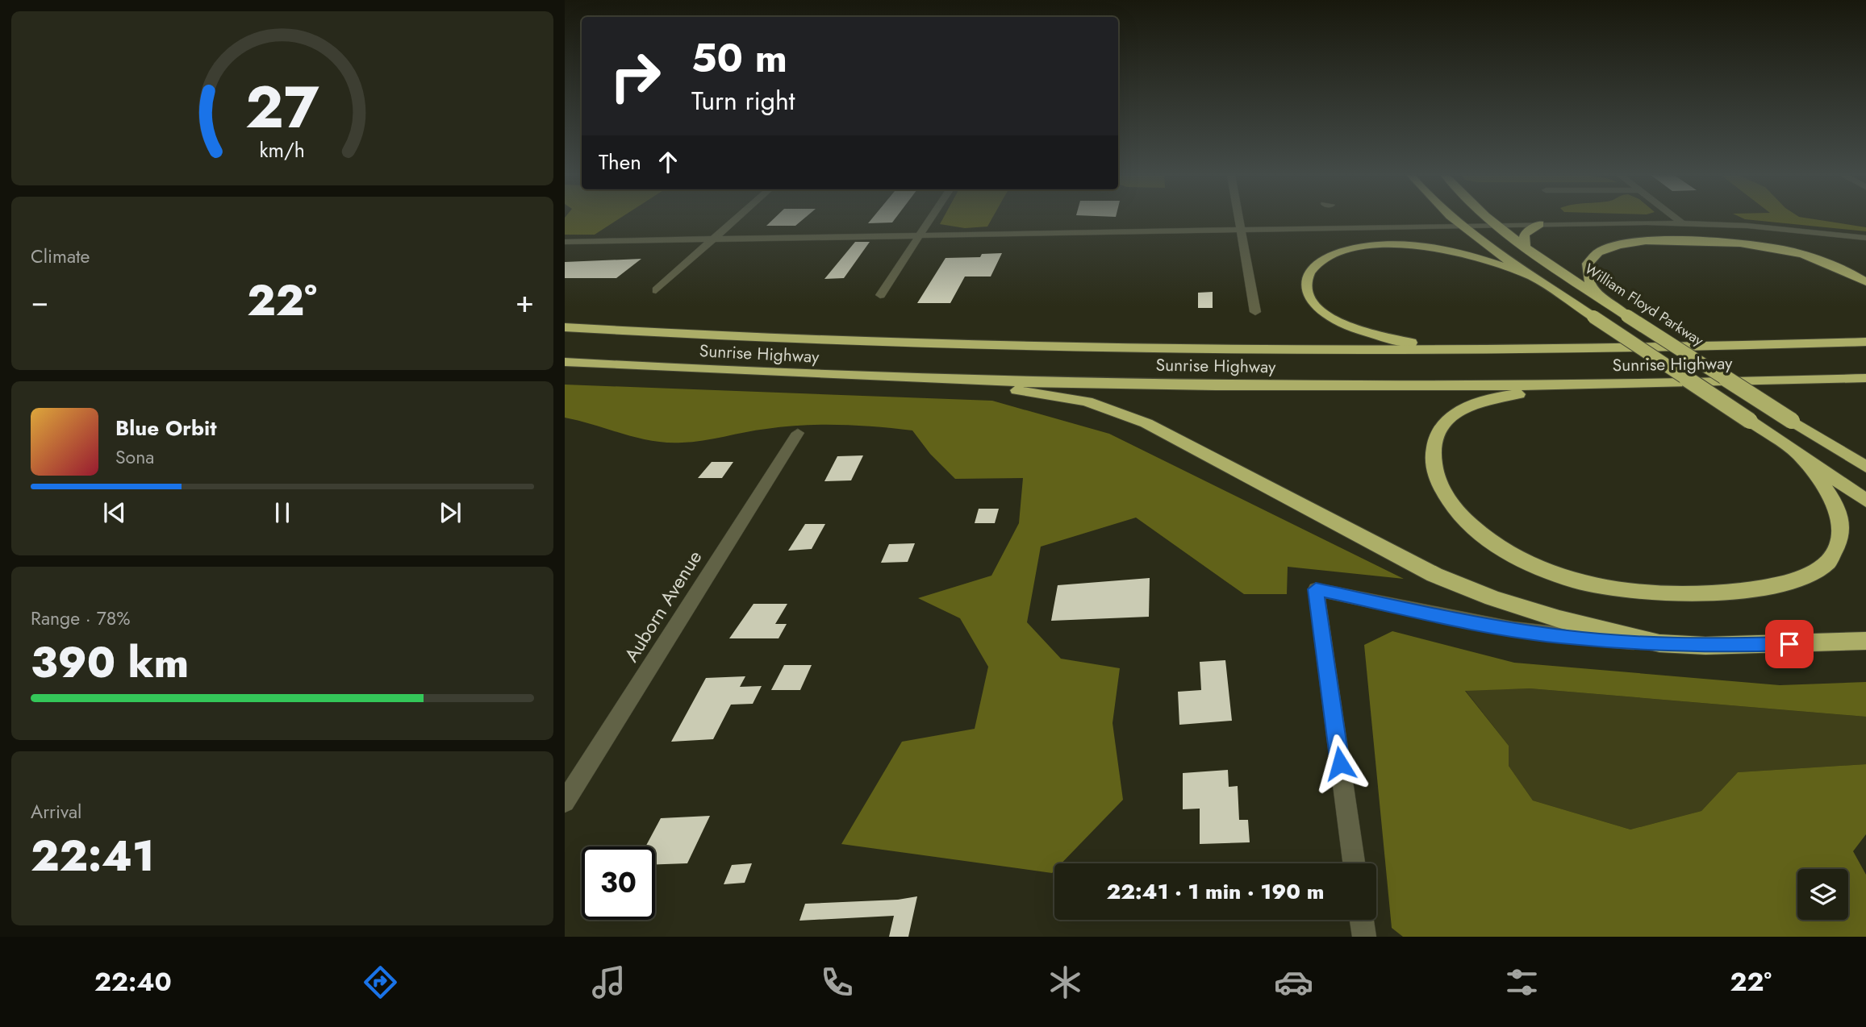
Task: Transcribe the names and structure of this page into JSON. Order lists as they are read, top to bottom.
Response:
{
  "streets": {
    "highway": ["William Floyd Parkway", "Sunrise Highway"],
    "street": ["Auborn Avenue"]
  },
  "page": {
    "turn": ["50 m", "Turn right"],
    "then": "Then",
    "tile": [
      "Climate",
      ["Range · 78%", "390 km"],
      ["Arrival", "22:41"]
    ],
    "heat": ["−", "22°", "+"],
    "song": ["Blue Orbit", "Sona"],
    "limit": "30",
    "trip": "22:41 · 1 min · 190 m",
    "tabs": ["22:40", "22°"],
    "gauge": ["27", "km/h"]
  }
}
